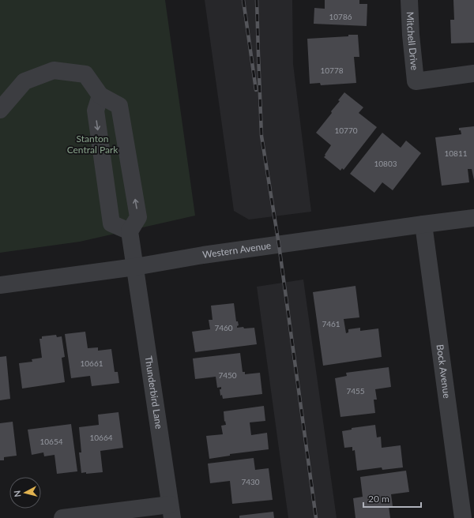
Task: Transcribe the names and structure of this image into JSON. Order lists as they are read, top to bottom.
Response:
{
  "streets": {
    "street": [
      "Mitchell Drive",
      "Western Avenue",
      "Bock Avenue",
      "Thunderbird Lane"
    ]
  },
  "crossings": [
    ["Western Avenue", "Bock Avenue"],
    ["Western Avenue", "Thunderbird Lane"]
  ],
  "parks": ["Stanton Central Park"],
  "house_numbers": [
    "10786",
    "10778",
    "10770",
    "10811",
    "10803",
    "7461",
    "7460",
    "10661",
    "7450",
    "7455",
    "10664",
    "10654",
    "7430"
  ],
  "scale_bar": "20 m",
  "north": "left"
}
